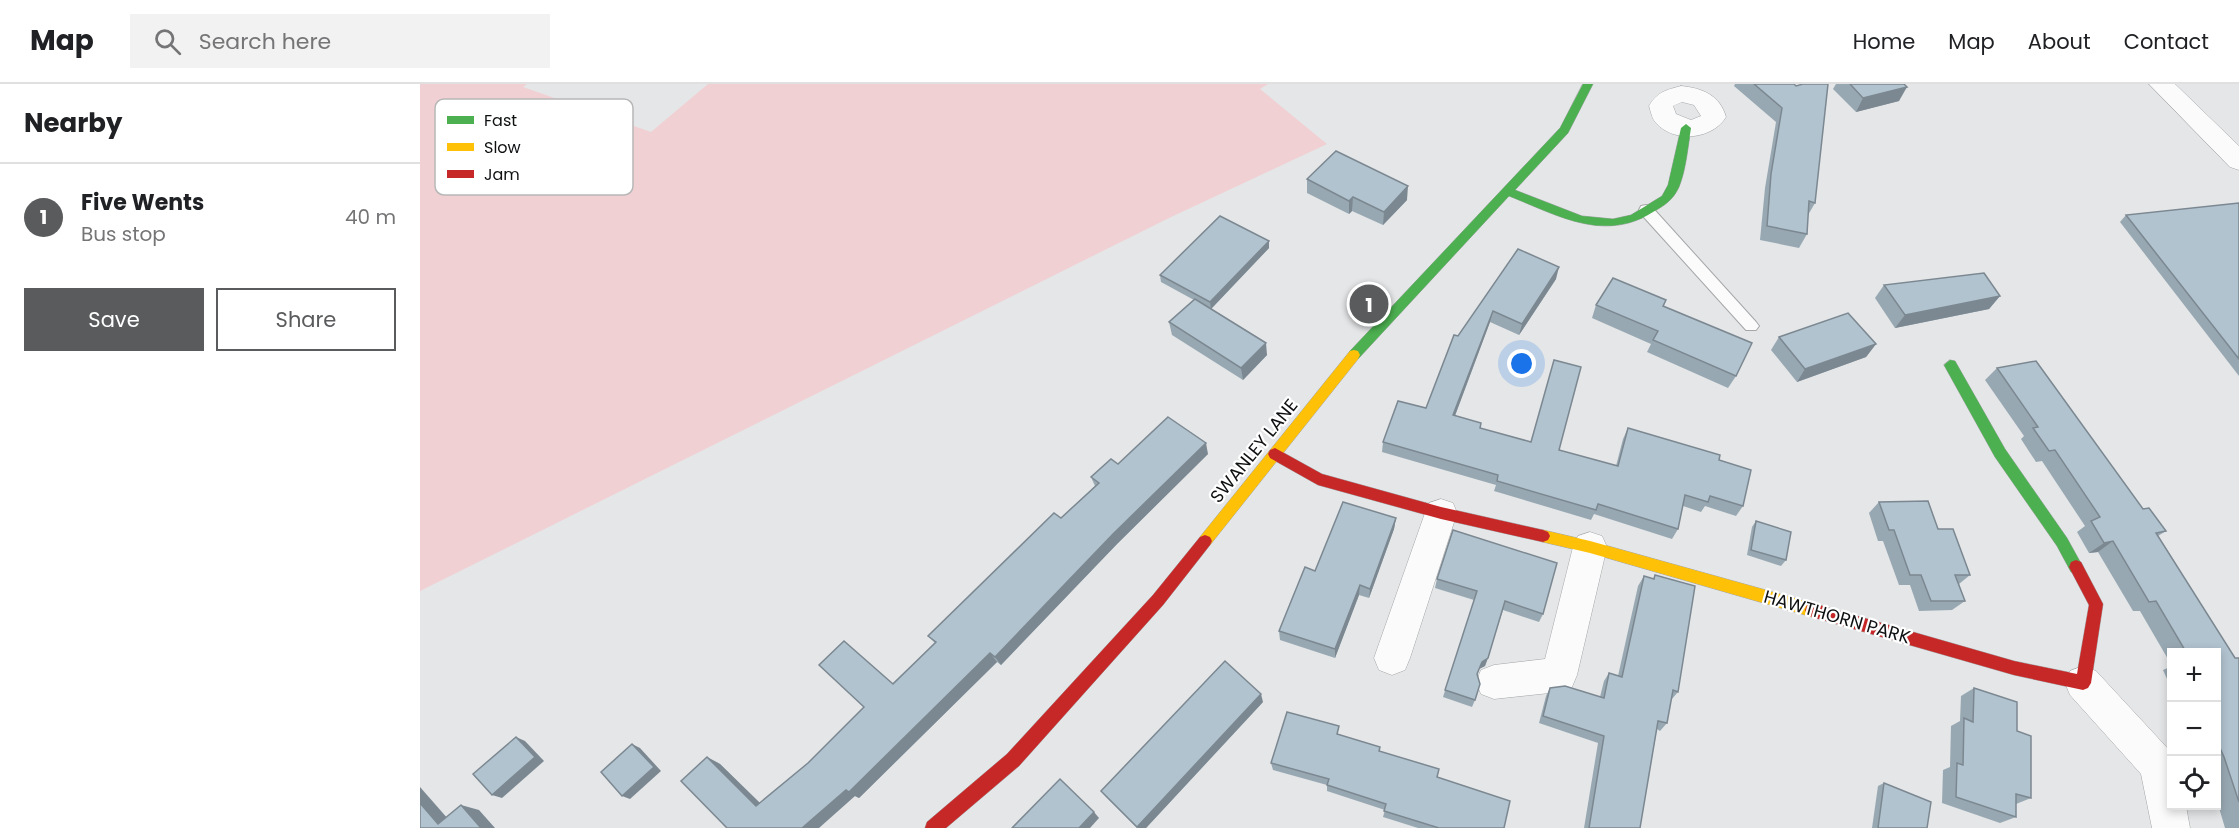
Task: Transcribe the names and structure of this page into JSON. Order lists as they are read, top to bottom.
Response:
{
  "streets": {
    "street": ["SWANLEY LANE", "HAWTHORN PARK"]
  },
  "crossings": [
    ["SWANLEY LANE", "HAWTHORN PARK"]
  ],
  "legend": ["Fast", "Slow", "Jam"],
  "page": {
    "header": "Map",
    "search": "Search here",
    "nav": [
      "Home",
      "Map",
      "About",
      "Contact"
    ],
    "heading": "Nearby",
    "list": [
      {
        "mark": "1",
        "name": "Five Wents",
        "note": "Bus stop",
        "value": "40 m"
      }
    ],
    "buttons": ["Save", "Share"],
    "pins": "1",
    "map_buttons": ["+", "−"]
  }
}
